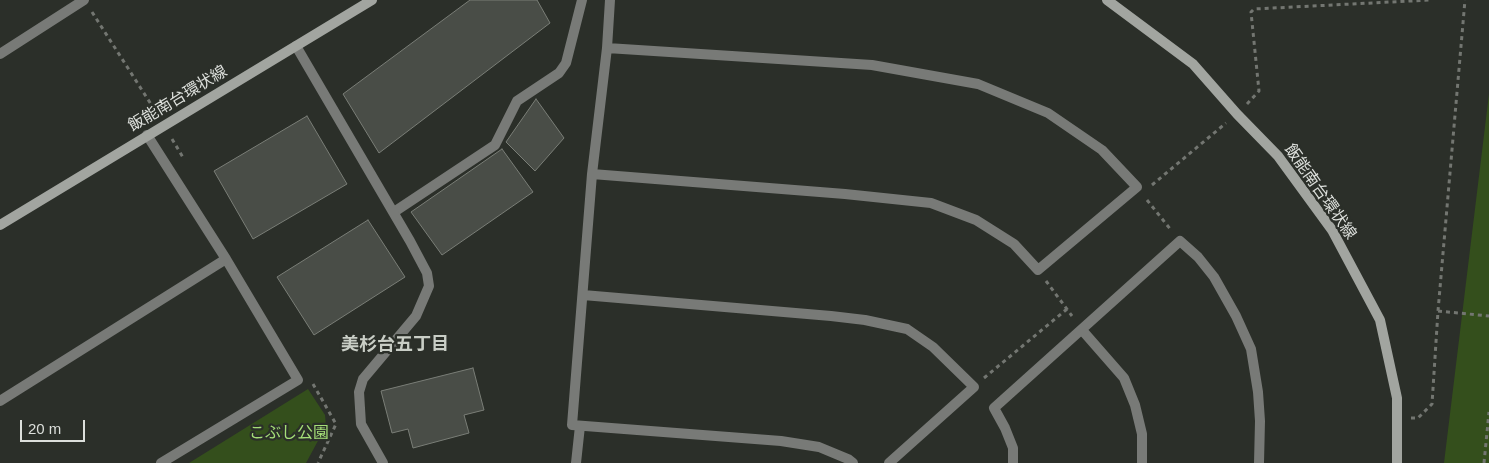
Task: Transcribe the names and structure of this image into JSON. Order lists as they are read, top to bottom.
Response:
{
  "streets": {
    "street": ["飯能南台環状線"]
  },
  "districts": ["美杉台五丁目"],
  "parks": ["こぶし公園"],
  "scale_bar": "20 m"
}
